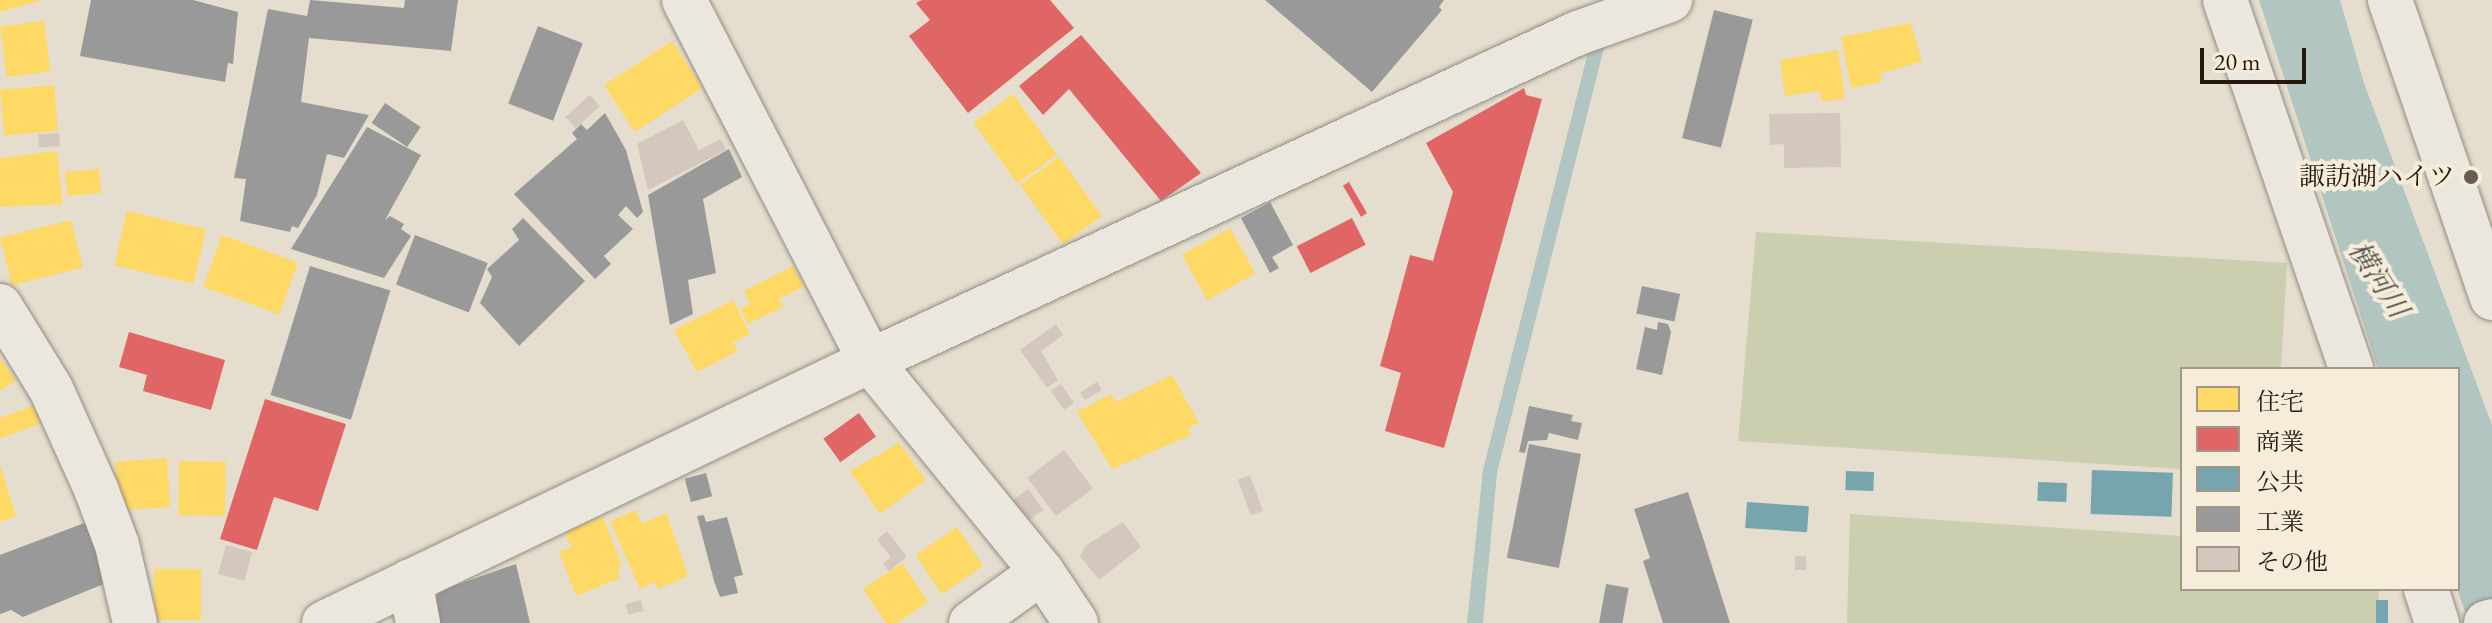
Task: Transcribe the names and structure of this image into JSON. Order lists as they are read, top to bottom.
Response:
{
  "water": ["横河川"],
  "places": ["諏訪湖ハイツ"],
  "legend": [
    "住宅",
    "商業",
    "公共",
    "工業",
    "その他"
  ],
  "scale_bar": "20 m"
}
